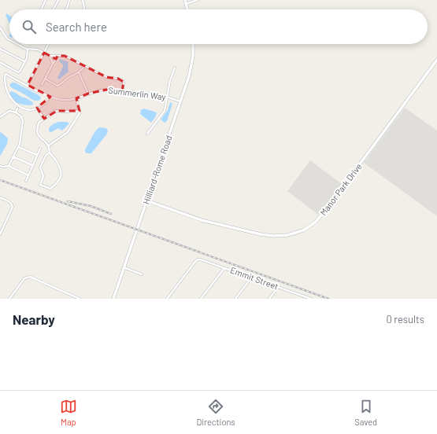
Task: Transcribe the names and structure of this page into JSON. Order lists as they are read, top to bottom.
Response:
{
  "streets": {
    "street": [
      "Summerlin Way",
      "Hilliard-Rome Road",
      "Manor Park Drive",
      "Emmit Street"
    ]
  },
  "crossings": [
    ["Summerlin Way", "Hilliard-Rome Road"],
    ["Hilliard-Rome Road", "Manor Park Drive"]
  ],
  "page": {
    "search": "Search here",
    "heading": ["Nearby", "0 results"],
    "nav": ["Map", "Directions", "Saved"]
  }
}
